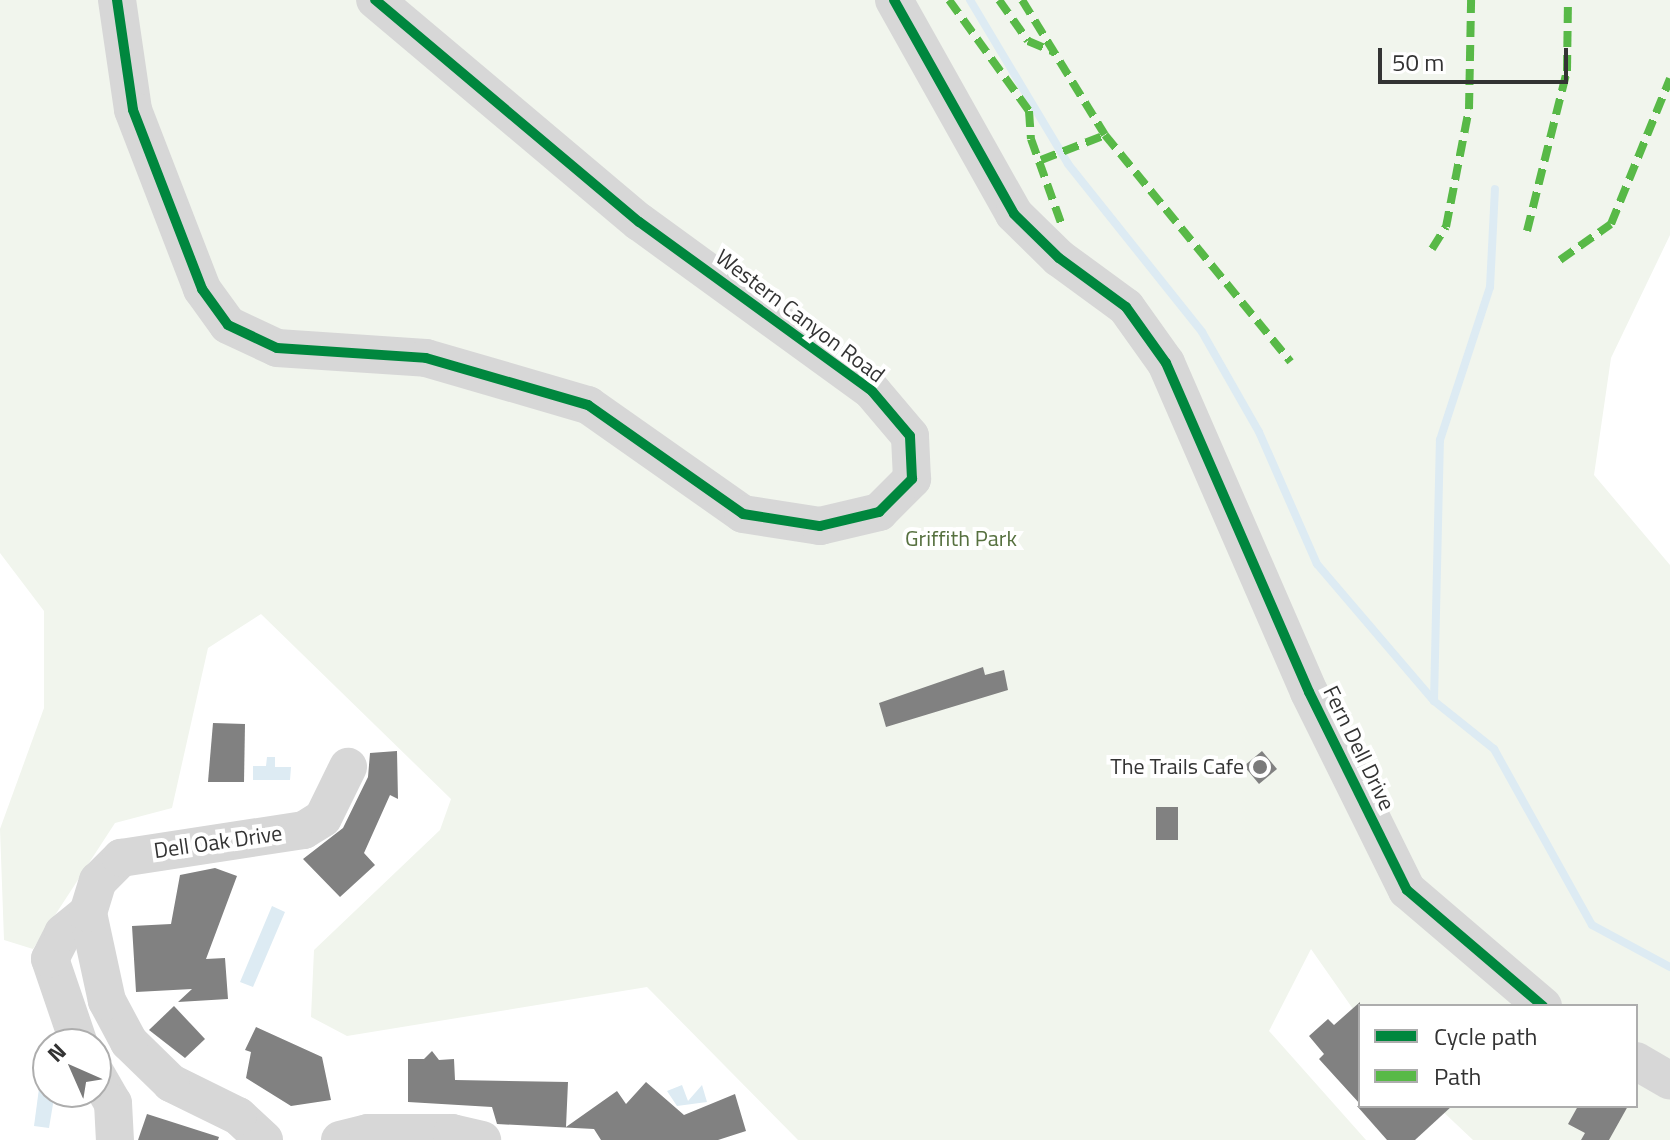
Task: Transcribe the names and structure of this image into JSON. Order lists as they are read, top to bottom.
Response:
{
  "streets": {
    "street": ["Western Canyon Road", "Fern Dell Drive", "Dell Oak Drive"]
  },
  "parks": ["Griffith Park"],
  "places": ["The Trails Cafe"],
  "legend": ["Cycle path", "Path"],
  "scale_bar": "50 m",
  "north": "top left"
}
